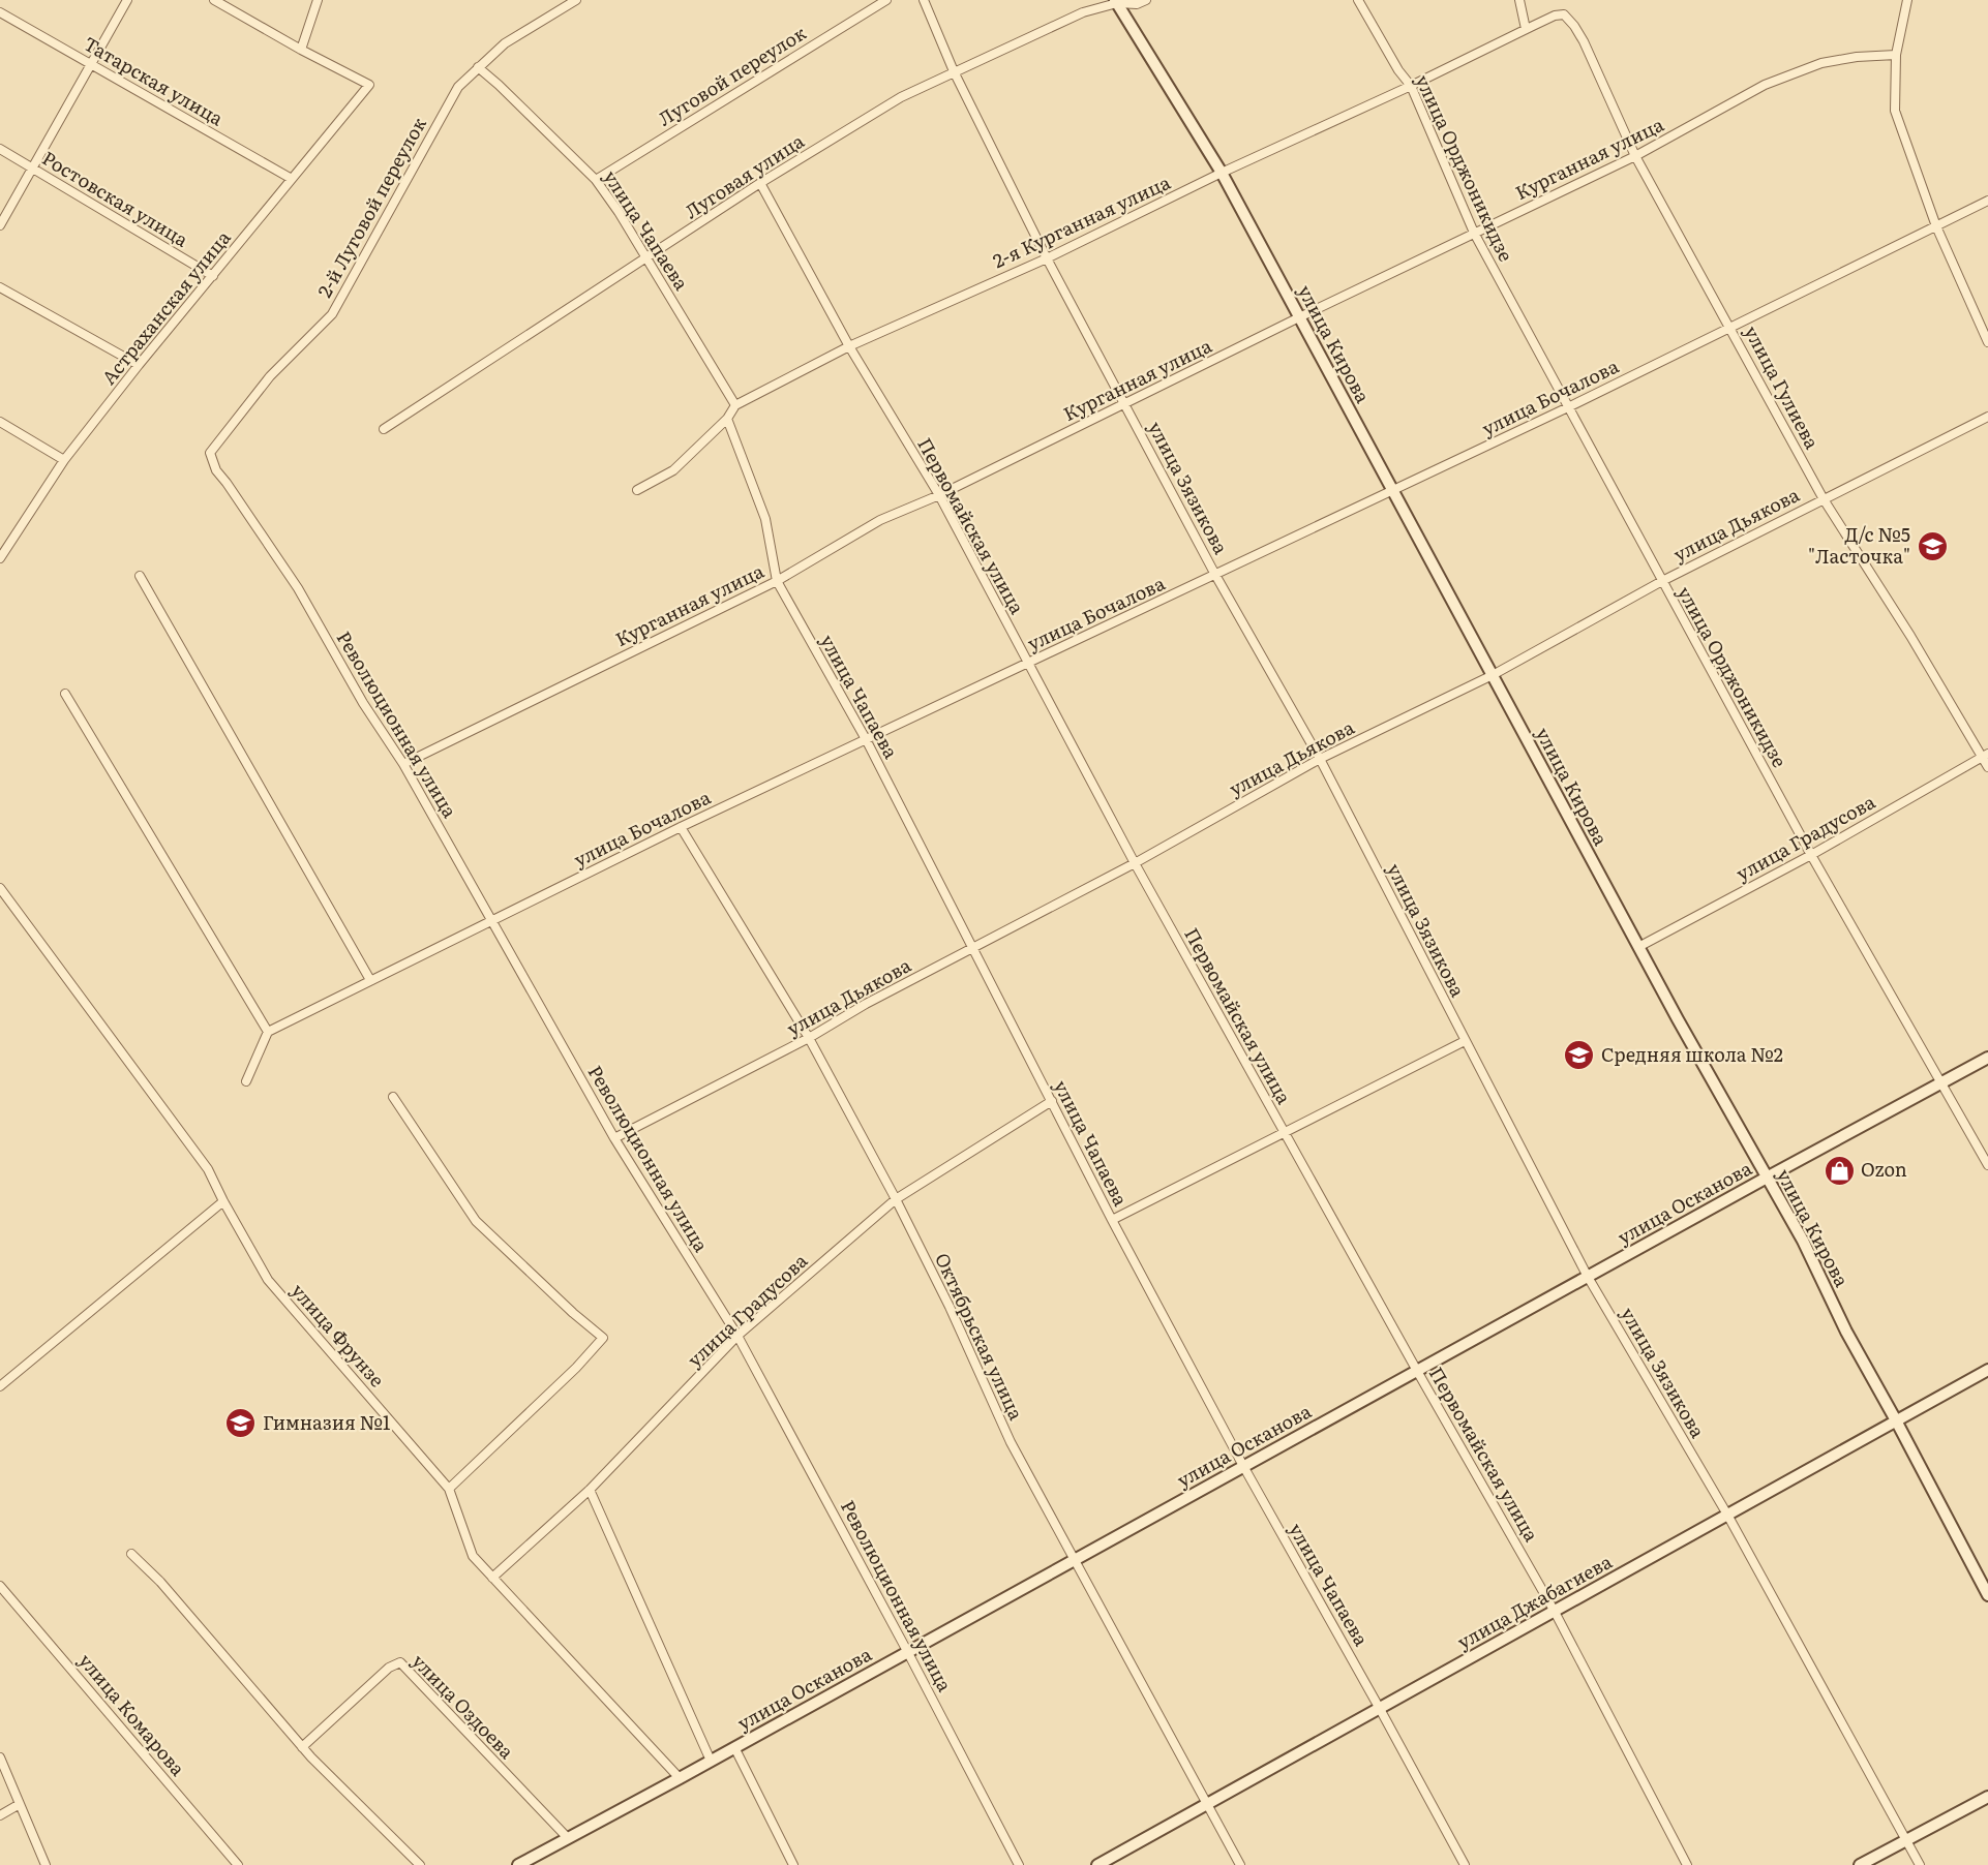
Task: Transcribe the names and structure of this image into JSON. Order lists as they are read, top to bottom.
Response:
{
  "streets": {
    "main road": ["улица Кирова", "улица Осканова", "улица Джабагиева"],
    "street": [
      "Луговой переулок",
      "Татарская улица",
      "Курганная улица",
      "улица Орджоникидзе",
      "Луговая улица",
      "Ростовская улица",
      "2-й Луговой переулок",
      "2-я Курганная улица",
      "улица Чапаева",
      "Астраханская улица",
      "улица Гулиева",
      "улица Бочалова",
      "улица Зязикова",
      "улица Дьякова",
      "Первомайская улица",
      "Революционная улица",
      "улица Градусова",
      "улица Фрунзе",
      "Октябрьская улица",
      "улица Оздоева",
      "улица Комарова"
    ]
  },
  "crossings": [
    ["Луговой переулок", "улица Чапаева"],
    ["Татарская улица", "Астраханская улица"],
    ["Курганная улица", "улица Орджоникидзе"],
    ["Курганная улица", "улица Чапаева"],
    ["Курганная улица", "улица Кирова"],
    ["Курганная улица", "улица Гулиева"],
    ["Курганная улица", "улица Зязикова"],
    ["Курганная улица", "Первомайская улица"],
    ["Курганная улица", "Революционная улица"],
    ["улица Орджоникидзе", "2-я Курганная улица"],
    ["улица Орджоникидзе", "улица Бочалова"],
    ["улица Орджоникидзе", "улица Дьякова"],
    ["улица Орджоникидзе", "улица Градусова"],
    ["улица Орджоникидзе", "улица Осканова"],
    ["Луговая улица", "улица Чапаева"],
    ["Луговая улица", "улица Кирова"],
    ["Луговая улица", "улица Зязикова"],
    ["Луговая улица", "Первомайская улица"],
    ["Ростовская улица", "Астраханская улица"],
    ["2-й Луговой переулок", "улица Чапаева"],
    ["2-й Луговой переулок", "Революционная улица"],
    ["2-я Курганная улица", "улица Чапаева"],
    ["2-я Курганная улица", "улица Кирова"],
    ["2-я Курганная улица", "улица Гулиева"],
    ["2-я Курганная улица", "улица Зязикова"],
    ["2-я Курганная улица", "Первомайская улица"],
    ["улица Чапаева", "улица Бочалова"],
    ["улица Чапаева", "улица Дьякова"],
    ["улица Чапаева", "улица Градусова"],
    ["улица Чапаева", "улица Осканова"],
    ["улица Чапаева", "улица Джабагиева"],
    ["улица Кирова", "улица Бочалова"],
    ["улица Кирова", "улица Дьякова"],
    ["улица Кирова", "улица Градусова"],
    ["улица Кирова", "улица Осканова"],
    ["улица Кирова", "улица Джабагиева"],
    ["улица Гулиева", "улица Бочалова"],
    ["улица Гулиева", "улица Дьякова"],
    ["улица Гулиева", "улица Градусова"],
    ["улица Бочалова", "улица Зязикова"],
    ["улица Бочалова", "Первомайская улица"],
    ["улица Бочалова", "Революционная улица"],
    ["улица Бочалова", "Октябрьская улица"],
    ["улица Зязикова", "улица Дьякова"],
    ["улица Зязикова", "улица Осканова"],
    ["улица Зязикова", "улица Джабагиева"],
    ["улица Дьякова", "Первомайская улица"],
    ["улица Дьякова", "Революционная улица"],
    ["улица Дьякова", "Октябрьская улица"],
    ["Первомайская улица", "улица Осканова"],
    ["Первомайская улица", "улица Джабагиева"],
    ["Революционная улица", "улица Градусова"],
    ["Революционная улица", "улица Осканова"],
    ["улица Градусова", "улица Фрунзе"],
    ["улица Градусова", "Октябрьская улица"],
    ["улица Осканова", "улица Фрунзе"],
    ["улица Осканова", "Октябрьская улица"],
    ["улица Осканова", "улица Оздоева"],
    ["Октябрьская улица", "улица Джабагиева"]
  ],
  "places": {
    "school or university": ["Д/с №5 \"Ласточка\"", "Средняя школа №2", "Гимназия №1"],
    "shop": ["Ozon"]
  }
}
